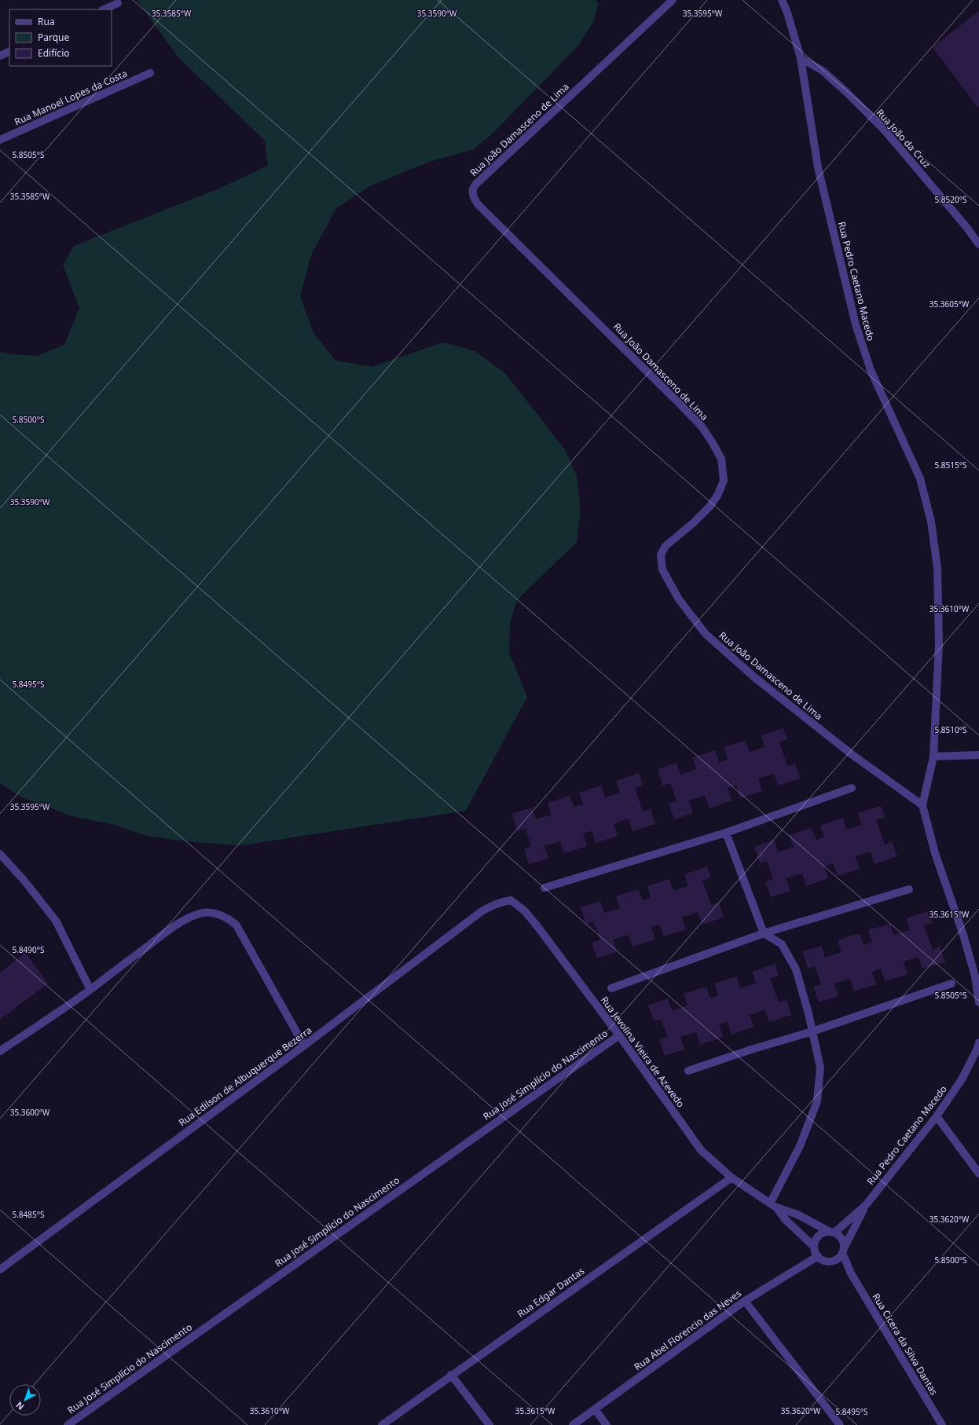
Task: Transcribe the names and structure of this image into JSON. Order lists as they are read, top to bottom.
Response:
{
  "streets": {
    "street": [
      "Rua Manoel Lopes da Costa",
      "Rua João Damasceno de Lima",
      "Rua João da Cruz",
      "Rua Pedro Caetano Macedo",
      "Rua Jevolina Vieira de Azevedo",
      "Rua José Simplício do Nascimento",
      "Rua Edilson de Albuquerque Bezerra",
      "Rua Edgar Dantas",
      "Rua Abel Florencio das Neves",
      "Rua Cicera da Silva Dantas"
    ]
  },
  "crossings": [
    ["Rua João Damasceno de Lima", "Rua Pedro Caetano Macedo"],
    ["Rua João da Cruz", "Rua Pedro Caetano Macedo"],
    ["Rua Pedro Caetano Macedo", "Rua Jevolina Vieira de Azevedo"],
    ["Rua Pedro Caetano Macedo", "Rua Abel Florencio das Neves"],
    ["Rua Pedro Caetano Macedo", "Rua Cicera da Silva Dantas"],
    ["Rua Jevolina Vieira de Azevedo", "Rua José Simplício do Nascimento"],
    ["Rua Jevolina Vieira de Azevedo", "Rua Edilson de Albuquerque Bezerra"],
    ["Rua Jevolina Vieira de Azevedo", "Rua Edgar Dantas"],
    ["Rua Jevolina Vieira de Azevedo", "Rua Abel Florencio das Neves"],
    ["Rua Jevolina Vieira de Azevedo", "Rua Cicera da Silva Dantas"],
    ["Rua Abel Florencio das Neves", "Rua Cicera da Silva Dantas"]
  ],
  "legend": ["Rua", "Parque", "Edifício"],
  "north": "bottom left",
  "coordinates": [
    "35.3585°W",
    "35.3590°W",
    "35.3595°W",
    "5.8505°S",
    "5.8520°S",
    "35.3605°W",
    "5.8500°S",
    "5.8515°S",
    "35.3610°W",
    "5.8495°S",
    "5.8510°S",
    "35.3615°W",
    "5.8490°S",
    "35.3600°W",
    "5.8485°S",
    "35.3620°W"
  ]
}
